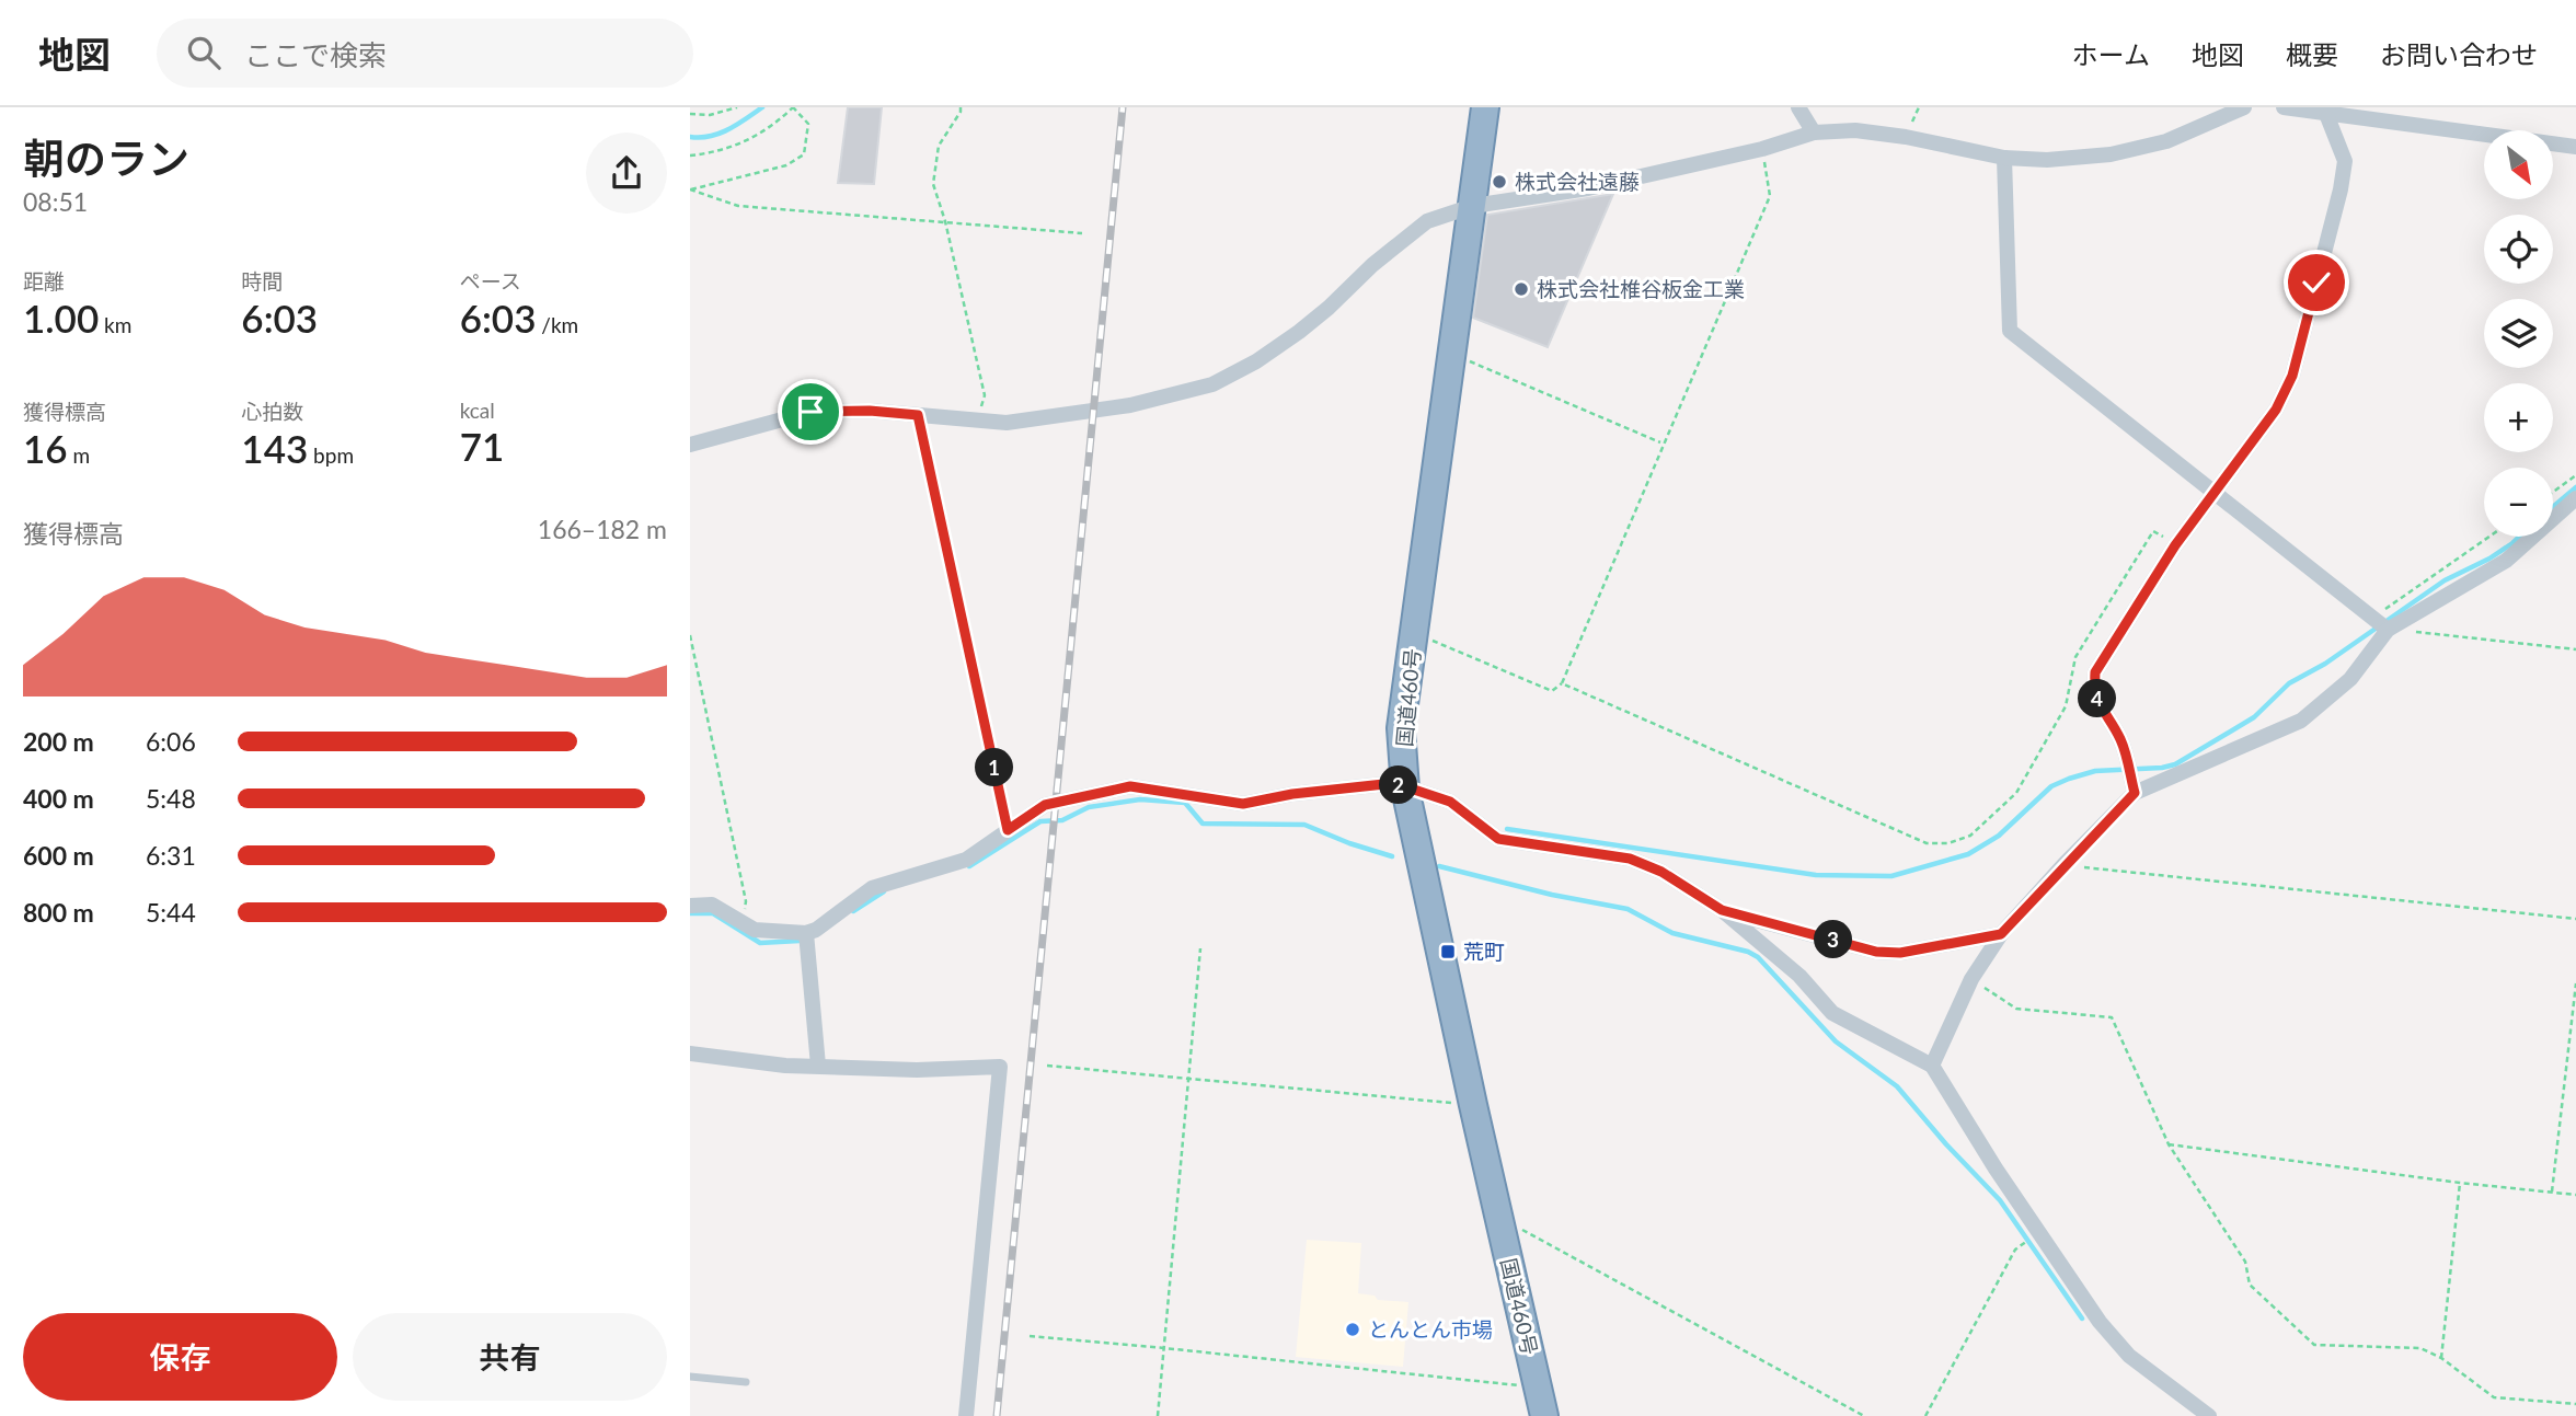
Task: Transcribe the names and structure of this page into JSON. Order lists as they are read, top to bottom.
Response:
{
  "streets": {
    "highway": ["国道460号"]
  },
  "places": {
    "other": ["株式会社遠藤", "株式会社椎谷板金工業", "とんとん市場"],
    "transit": ["荒町"]
  },
  "north": "bottom right",
  "page": {
    "header": "地図",
    "search": "ここで検索",
    "nav": [
      "ホーム",
      "地図",
      "概要",
      "お問い合わせ"
    ],
    "heading": ["朝のラン", "08:51"],
    "map_buttons": ["+", "−"],
    "stats": [
      ["距離", "1.00 km"],
      ["時間", "6:03"],
      ["ペース", "6:03 /km"],
      ["獲得標高", "16 m"],
      ["心拍数", "143 bpm"],
      ["kcal", "71"]
    ],
    "chart": ["獲得標高", "166–182 m"],
    "pins": [
      "4",
      "1",
      "2",
      "3"
    ],
    "list": [
      {
        "name": "200 m",
        "note": "6:06"
      },
      {
        "name": "400 m",
        "note": "5:48"
      },
      {
        "name": "600 m",
        "note": "6:31"
      },
      {
        "name": "800 m",
        "note": "5:44"
      }
    ],
    "buttons": ["保存", "共有"]
  }
}
